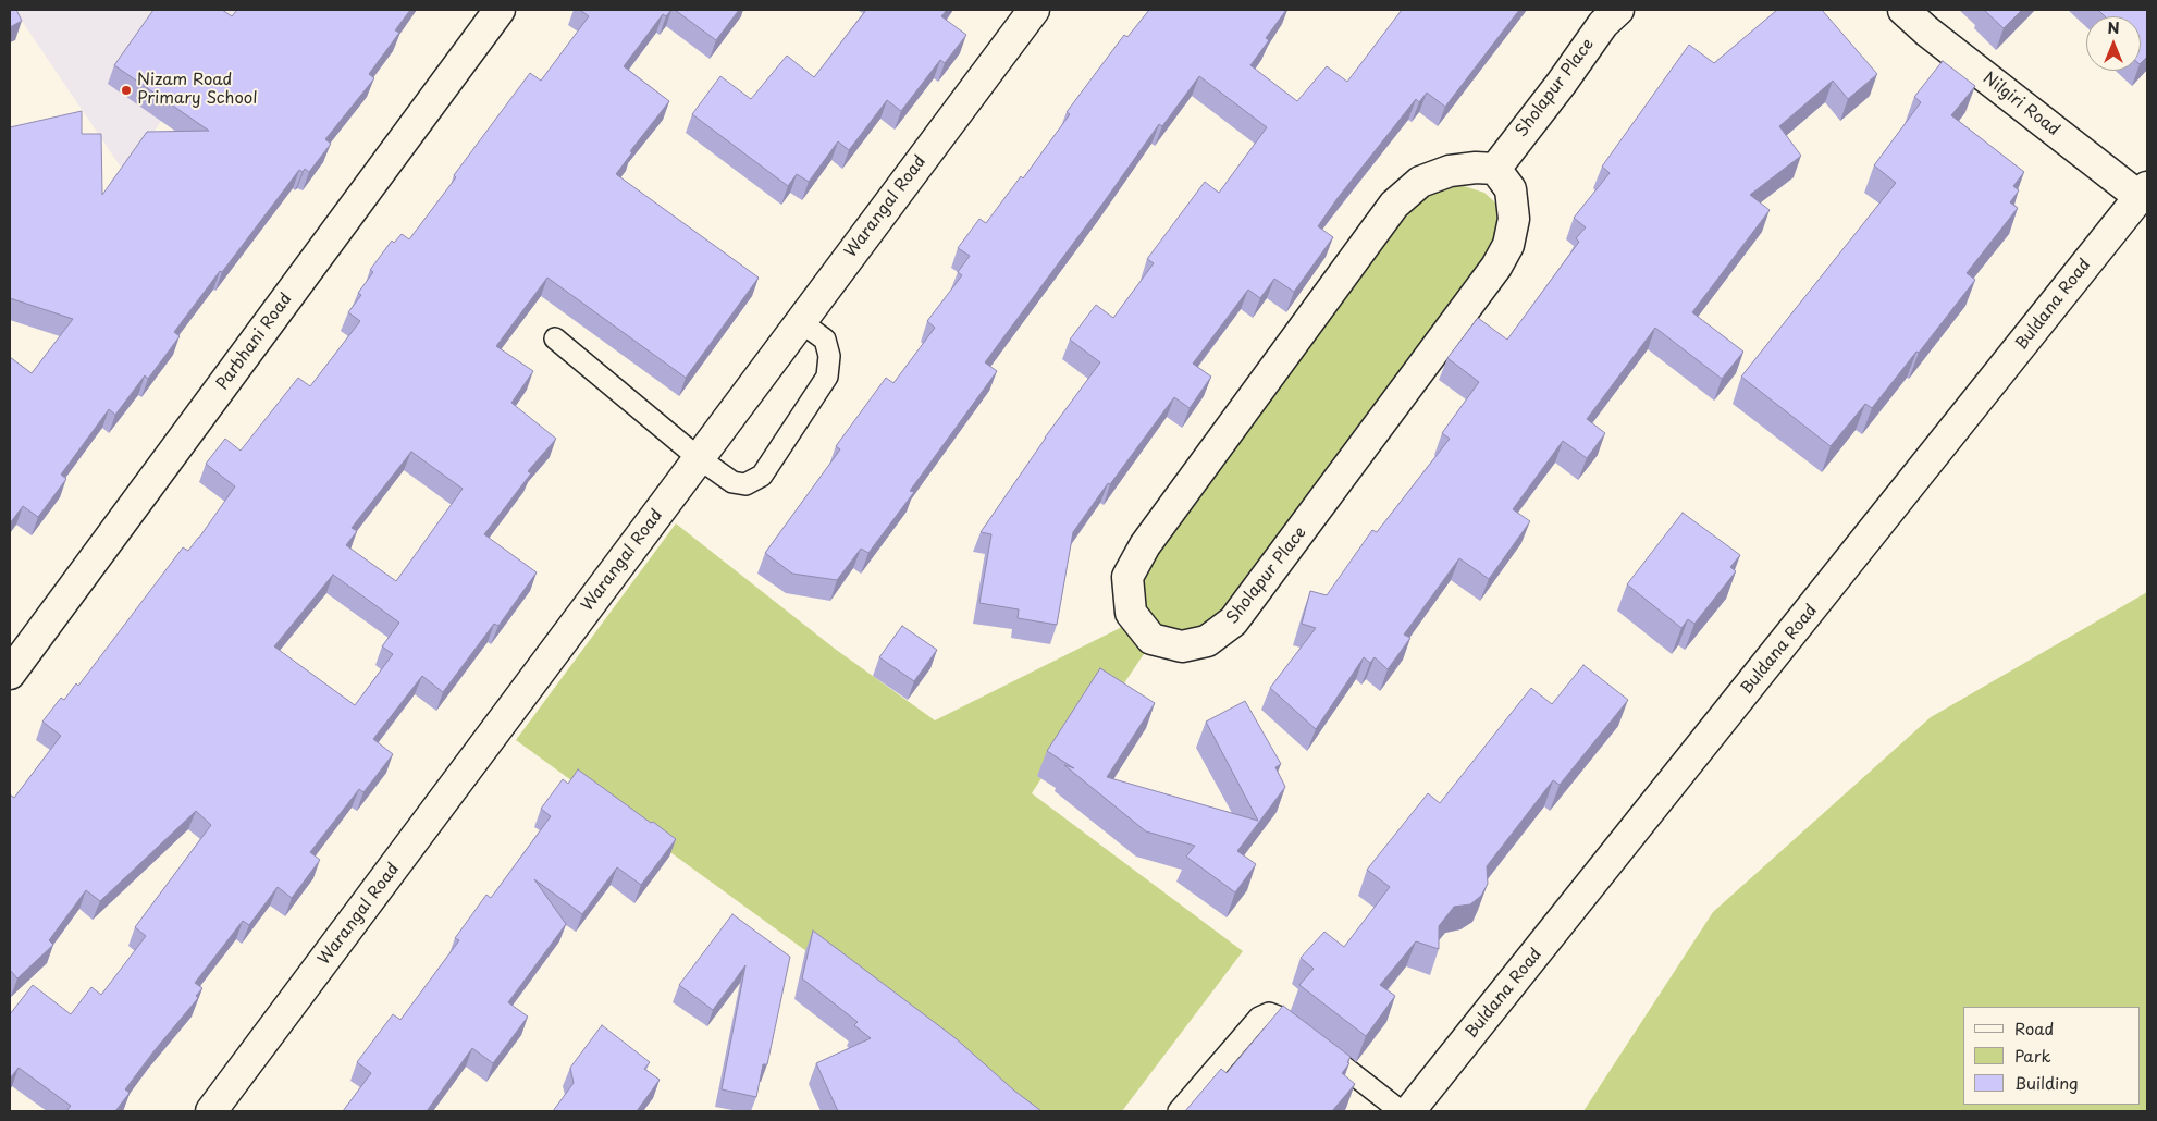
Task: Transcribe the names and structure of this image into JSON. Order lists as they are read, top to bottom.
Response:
{
  "streets": {
    "street": [
      "Sholapur Place",
      "Nilgiri Road",
      "Warangal Road",
      "Buldana Road",
      "Parbhani Road"
    ]
  },
  "crossings": [
    ["Nilgiri Road", "Buldana Road"]
  ],
  "places": ["Nizam Road Primary School"],
  "legend": ["Road", "Park", "Building"],
  "north": "top"
}
